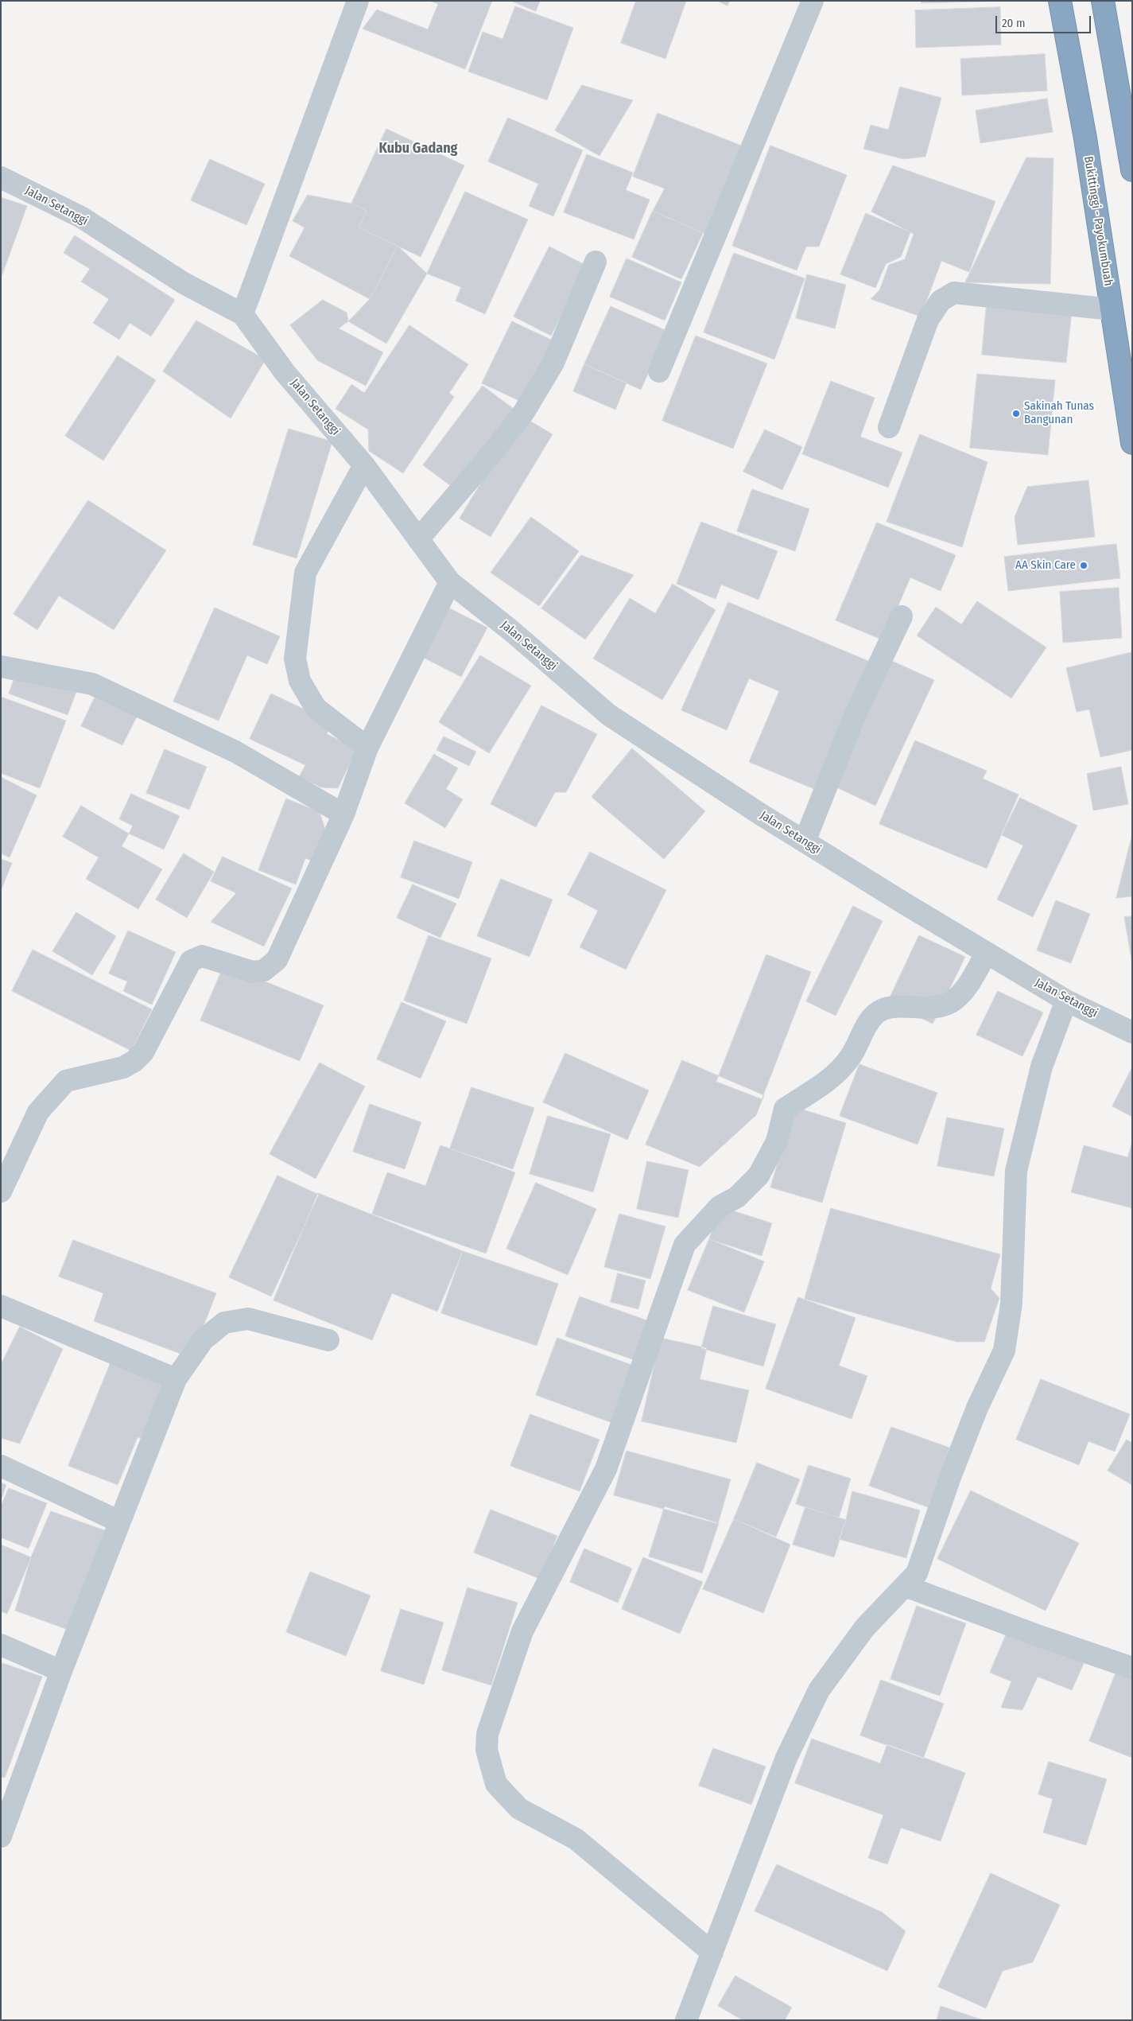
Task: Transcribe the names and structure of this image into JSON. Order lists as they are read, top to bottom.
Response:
{
  "streets": {
    "highway": ["Bukittinggi - Payokumbuah"],
    "street": ["Jalan Setanggi"]
  },
  "districts": ["Kubu Gadang"],
  "places": ["Sakinah Tunas Bangunan", "AA Skin Care"],
  "scale_bar": "20 m"
}
